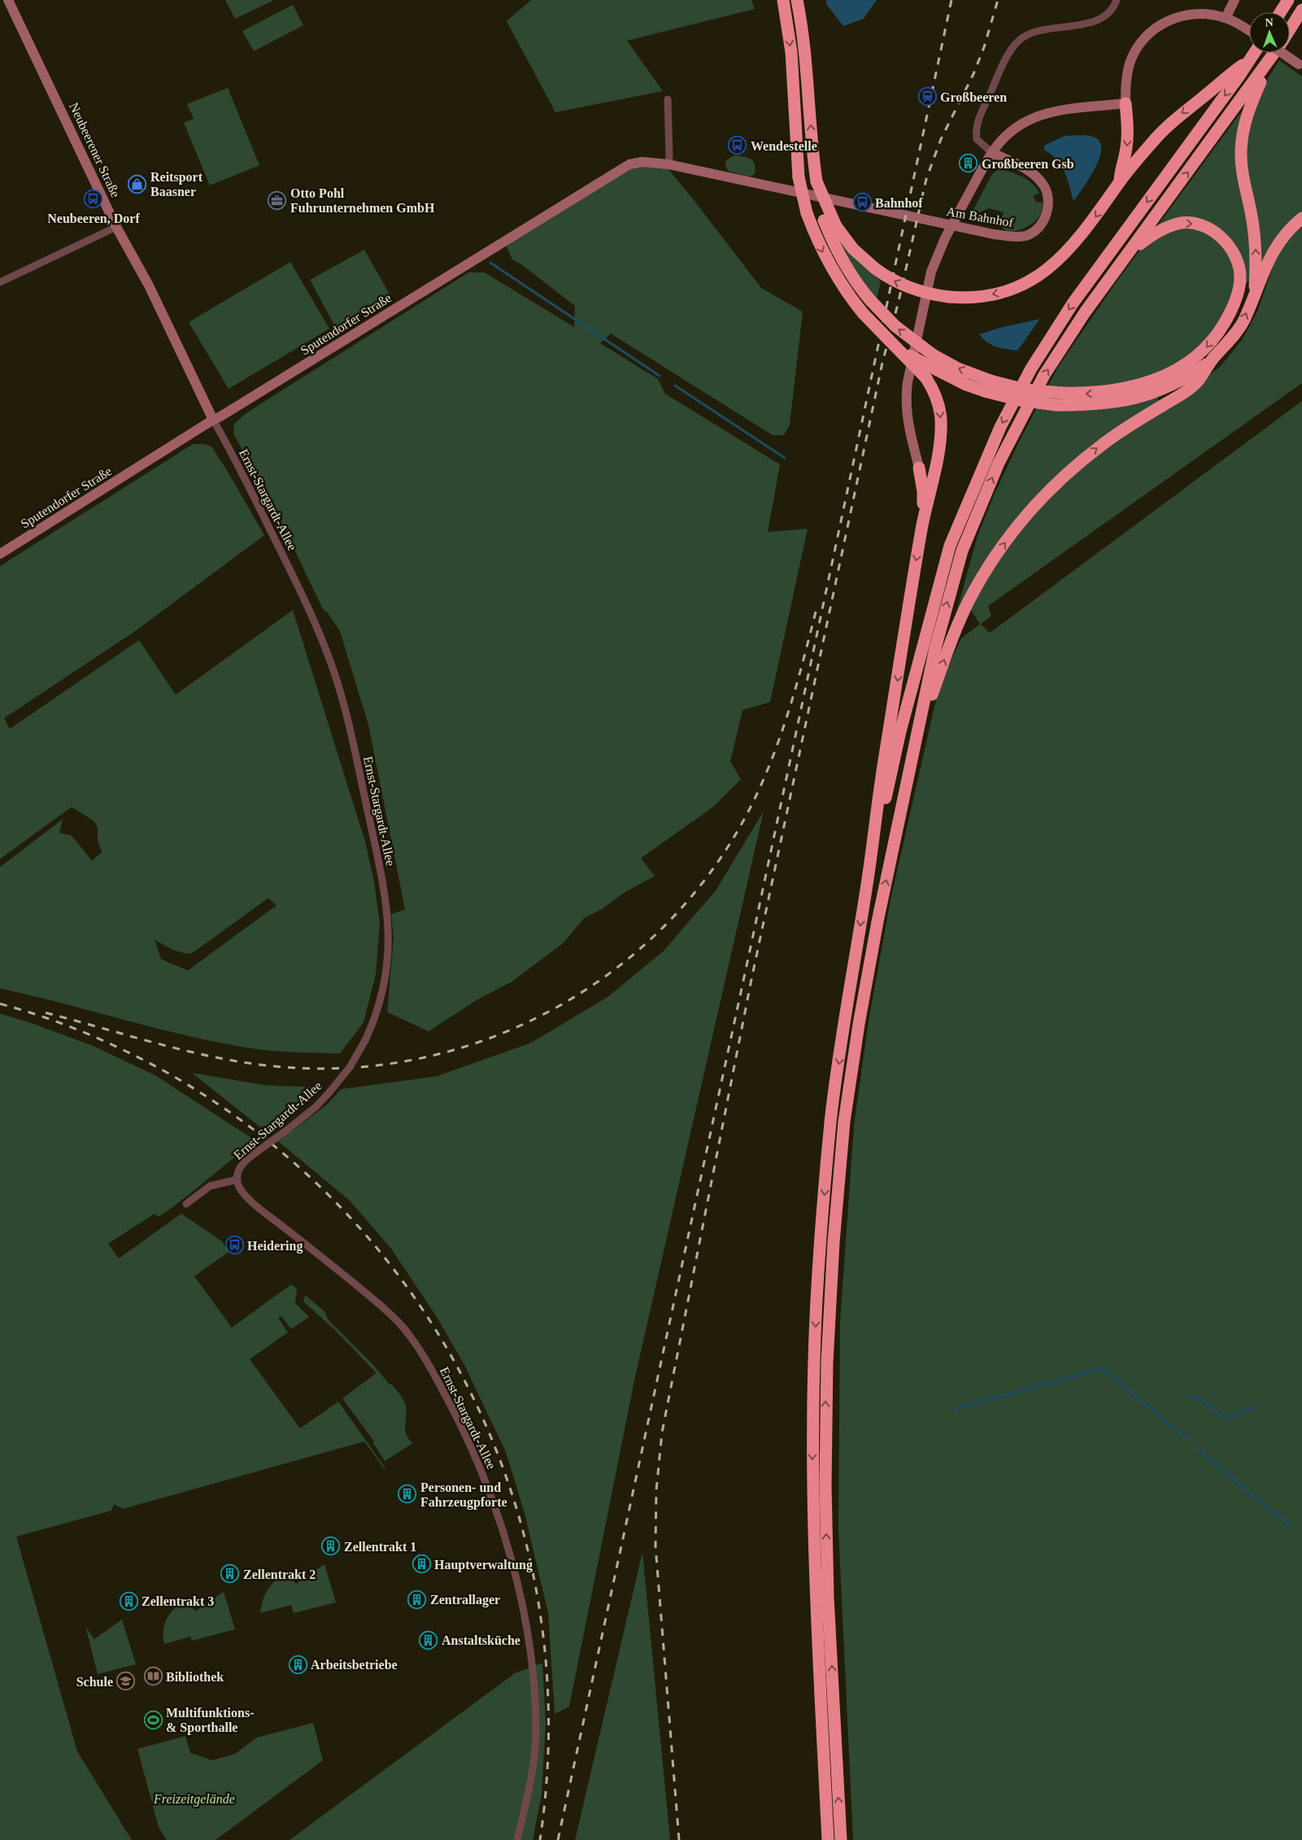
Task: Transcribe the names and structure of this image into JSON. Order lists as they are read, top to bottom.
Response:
{
  "streets": {
    "main road": ["Neubeerener Straße", "Am Bahnhof", "Sputendorfer Straße"],
    "street": ["Ernst-Stargardt-Allee"]
  },
  "crossings": [
    ["Neubeerener Straße", "Sputendorfer Straße"],
    ["Neubeerener Straße", "Ernst-Stargardt-Allee"],
    ["Am Bahnhof", "Sputendorfer Straße"],
    ["Sputendorfer Straße", "Ernst-Stargardt-Allee"]
  ],
  "parks": ["Freizeitgelände"],
  "places": {
    "station": ["Großbeeren"],
    "bus stop": [
      "Wendestelle",
      "Neubeeren, Dorf",
      "Bahnhof",
      "Heidering"
    ],
    "building": [
      "Großbeeren Gsb",
      "Personen- und Fahrzeugpforte",
      "Zellentrakt 1",
      "Hauptverwaltung",
      "Zellentrakt 2",
      "Zentrallager",
      "Zellentrakt 3",
      "Anstaltsküche",
      "Arbeitsbetriebe"
    ],
    "shop": ["Reitsport Baasner"],
    "office": ["Otto Pohl Fuhrunternehmen GmbH"],
    "library": ["Bibliothek"],
    "school or university": ["Schule"],
    "sports": ["Multifunktions- & Sporthalle"]
  },
  "north": "top"
}
